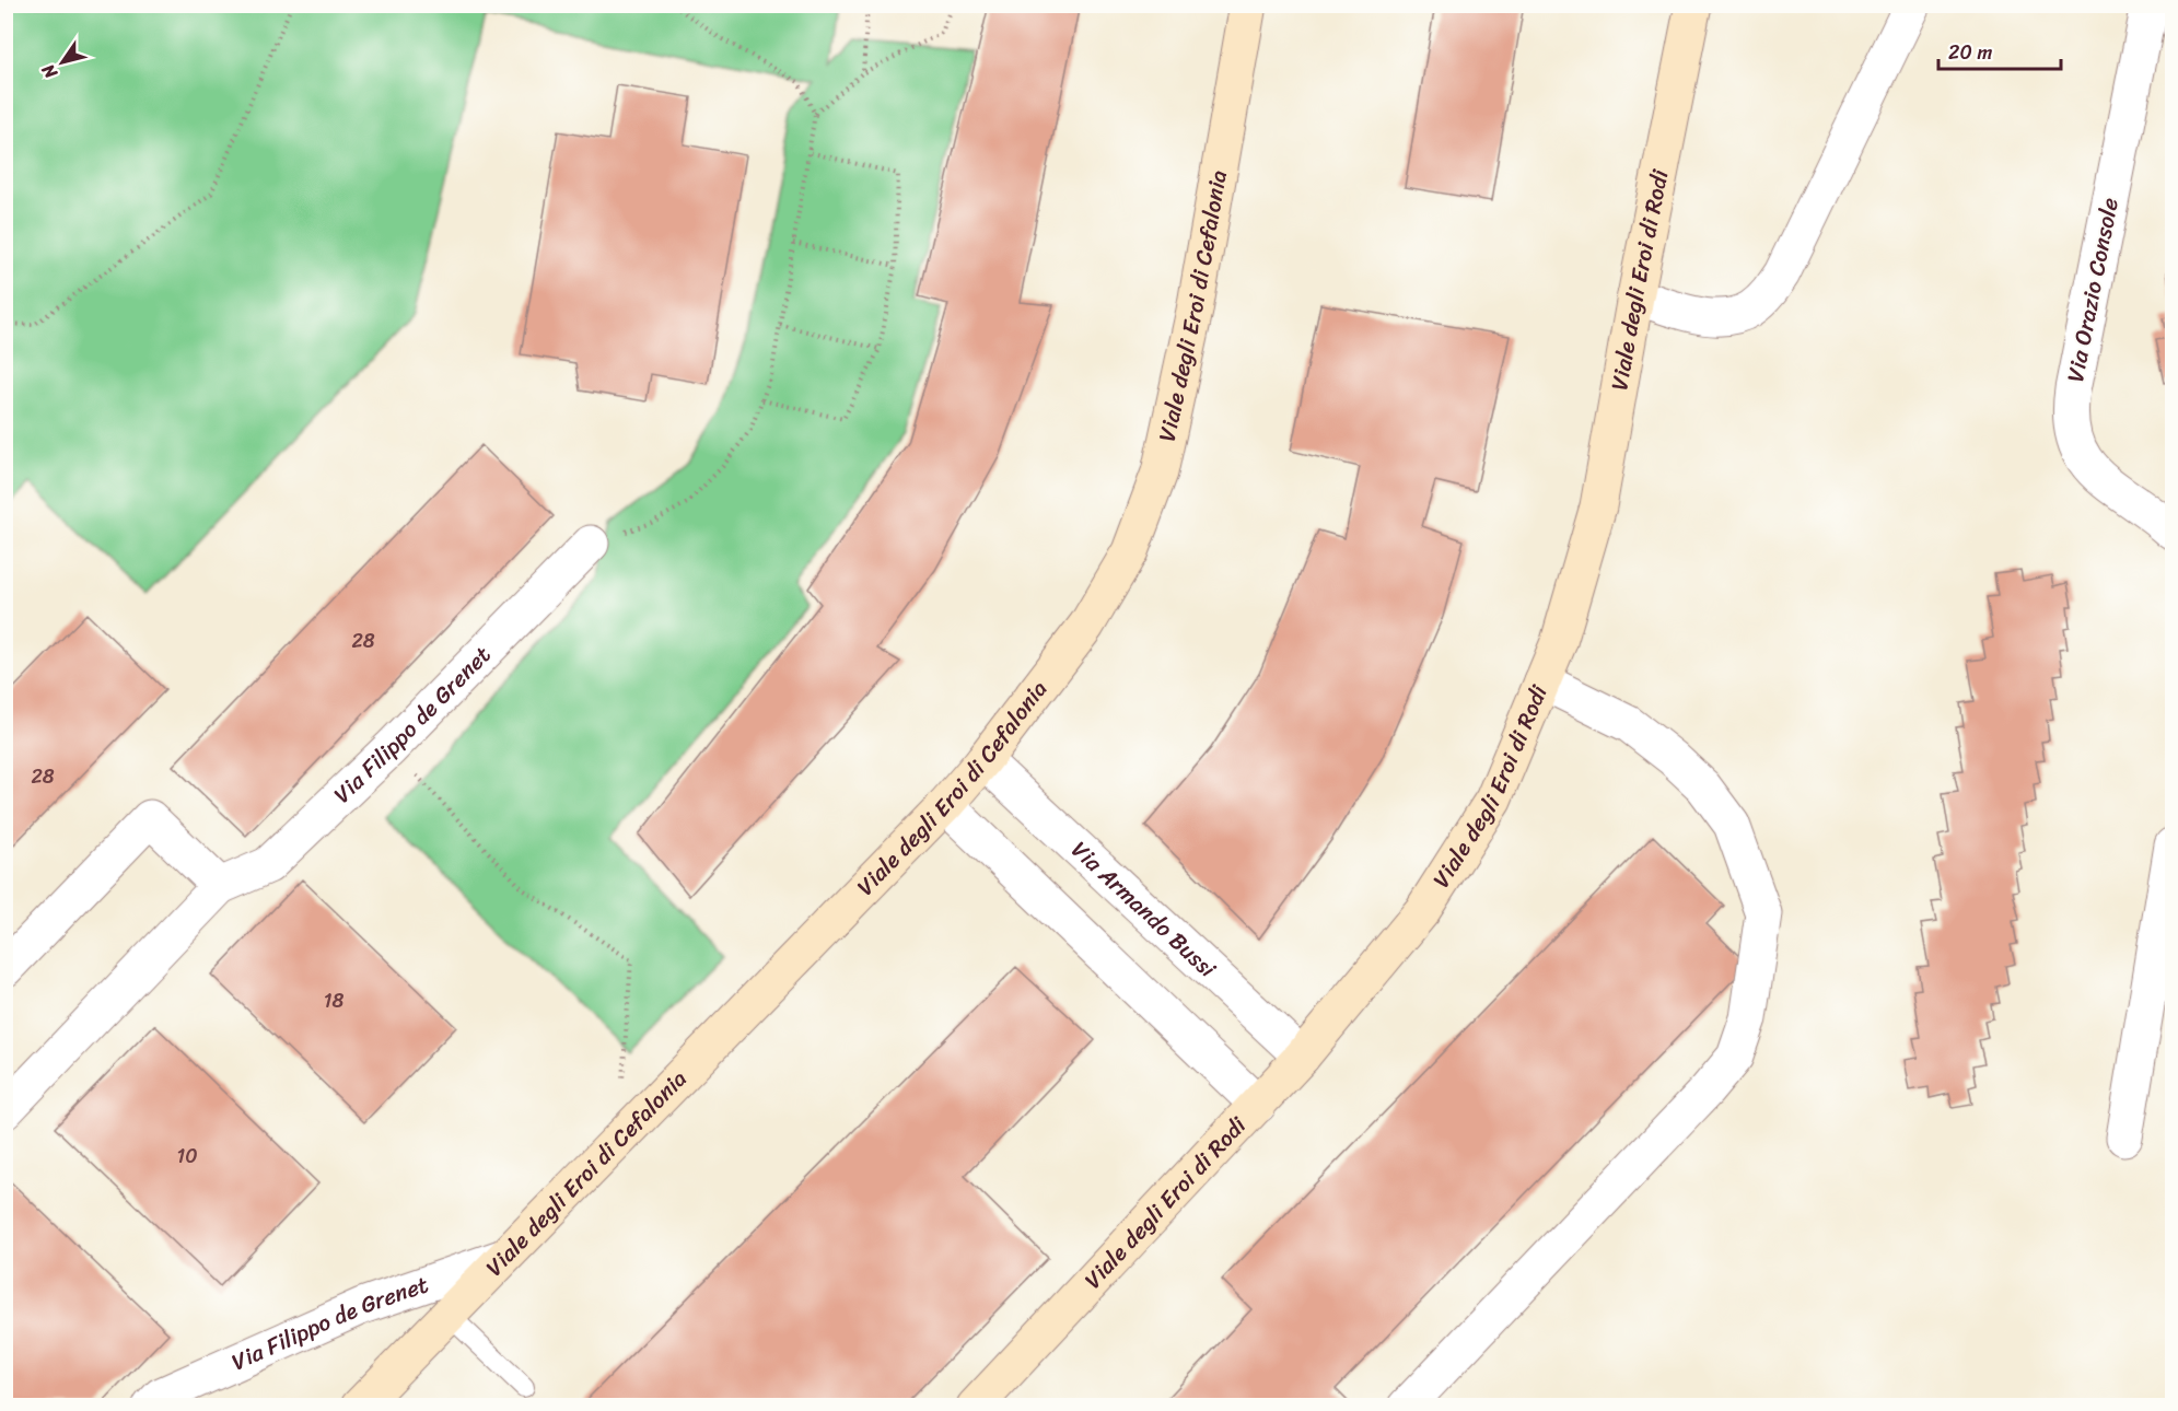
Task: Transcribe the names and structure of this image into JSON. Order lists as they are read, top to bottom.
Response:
{
  "streets": {
    "main road": ["Viale degli Eroi di Rodi", "Viale degli Eroi di Cefalonia"],
    "street": ["Via Orazio Console", "Via Filippo de Grenet", "Via Armando Bussi"]
  },
  "crossings": [
    ["Viale degli Eroi di Rodi", "Via Armando Bussi"],
    ["Viale degli Eroi di Cefalonia", "Via Filippo de Grenet"],
    ["Viale degli Eroi di Cefalonia", "Via Armando Bussi"]
  ],
  "house_numbers": [
    "28",
    "28",
    "18",
    "10"
  ],
  "scale_bar": "20 m",
  "north": "bottom left"
}
